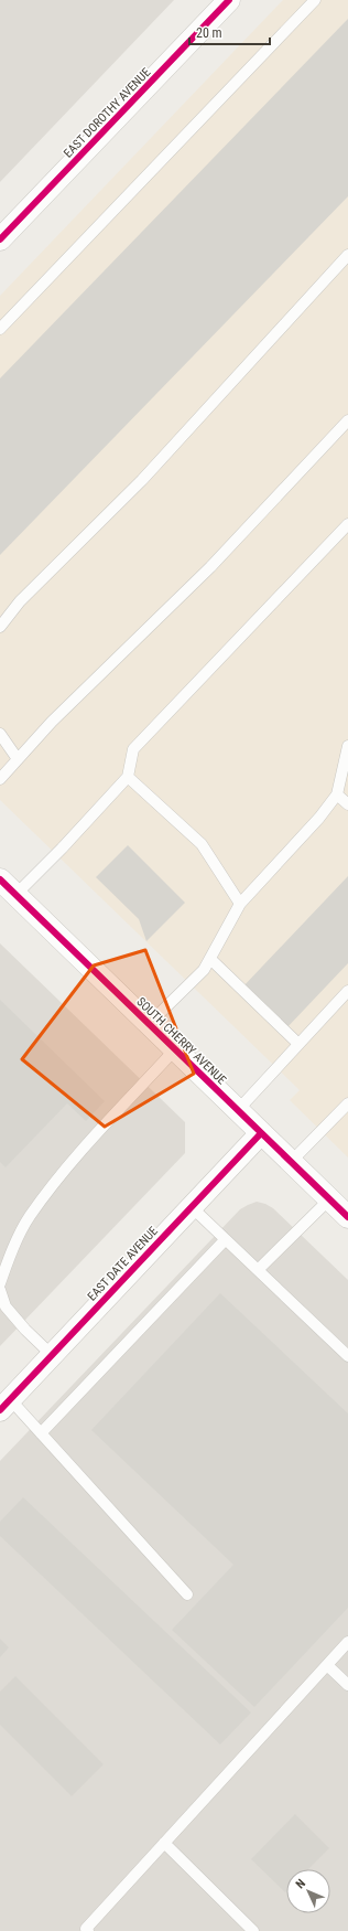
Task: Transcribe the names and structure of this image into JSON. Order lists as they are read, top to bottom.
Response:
{
  "streets": {
    "street": ["EAST DOROTHY AVENUE", "SOUTH CHERRY AVENUE", "EAST DATE AVENUE"]
  },
  "crossings": [
    ["SOUTH CHERRY AVENUE", "EAST DATE AVENUE"]
  ],
  "scale_bar": "20 m",
  "north": "top left"
}
